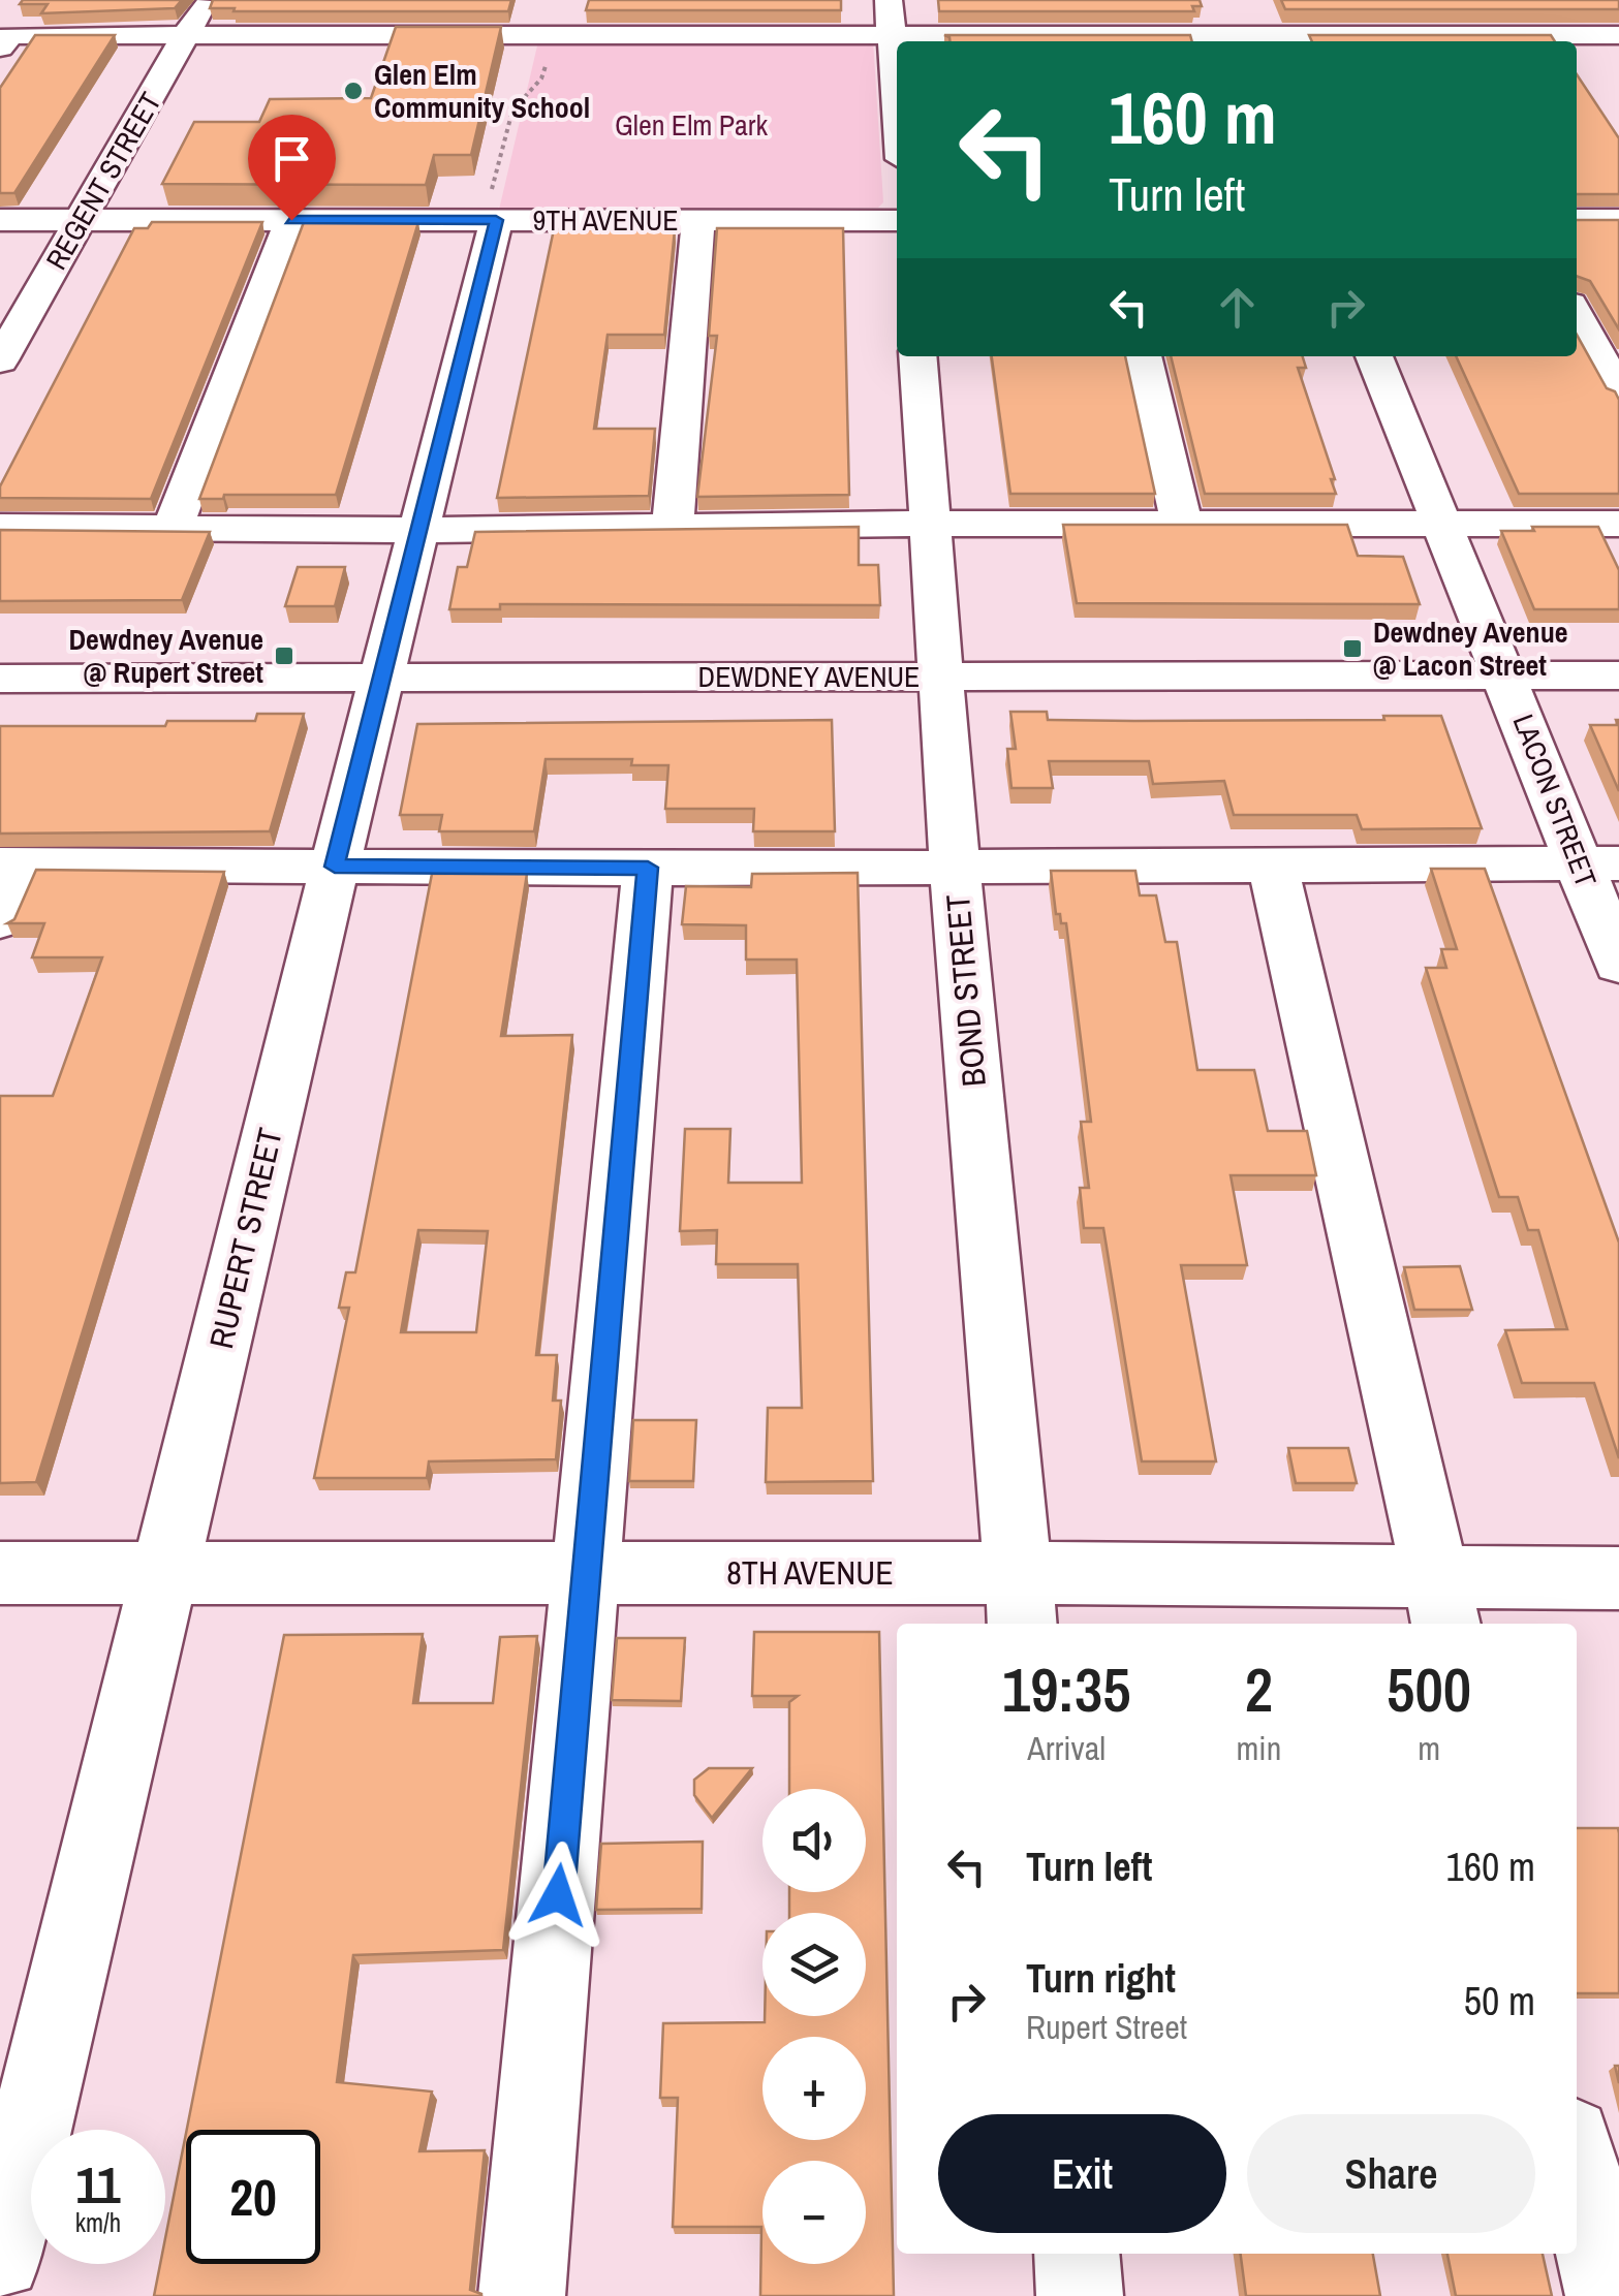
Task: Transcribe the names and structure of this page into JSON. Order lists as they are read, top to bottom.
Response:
{
  "streets": {
    "street": [
      "REGENT STREET",
      "9TH AVENUE",
      "DEWDNEY AVENUE",
      "LACON STREET",
      "BOND STREET",
      "RUPERT STREET",
      "8TH AVENUE"
    ]
  },
  "crossings": [
    ["REGENT STREET", "9TH AVENUE"],
    ["9TH AVENUE", "RUPERT STREET"],
    ["DEWDNEY AVENUE", "LACON STREET"],
    ["DEWDNEY AVENUE", "BOND STREET"],
    ["DEWDNEY AVENUE", "RUPERT STREET"],
    ["BOND STREET", "8TH AVENUE"],
    ["RUPERT STREET", "8TH AVENUE"]
  ],
  "parks": ["Glen Elm Park"],
  "places": {
    "other": ["Glen Elm Community School"],
    "transit": ["Dewdney Avenue @ Lacon Street", "Dewdney Avenue @ Rupert Street"]
  },
  "page": {
    "turn": ["160 m", "Turn left"],
    "eta": [
      "19:35",
      "Arrival",
      "2",
      "min",
      "500",
      "m"
    ],
    "map_buttons": ["+", "−"],
    "list": [
      {
        "name": "Turn left",
        "value": "160 m"
      },
      {
        "name": "Turn right",
        "note": "Rupert Street",
        "value": "50 m"
      }
    ],
    "buttons": ["Exit", "Share"],
    "speed": "11 km/h",
    "limit": "20"
  }
}
